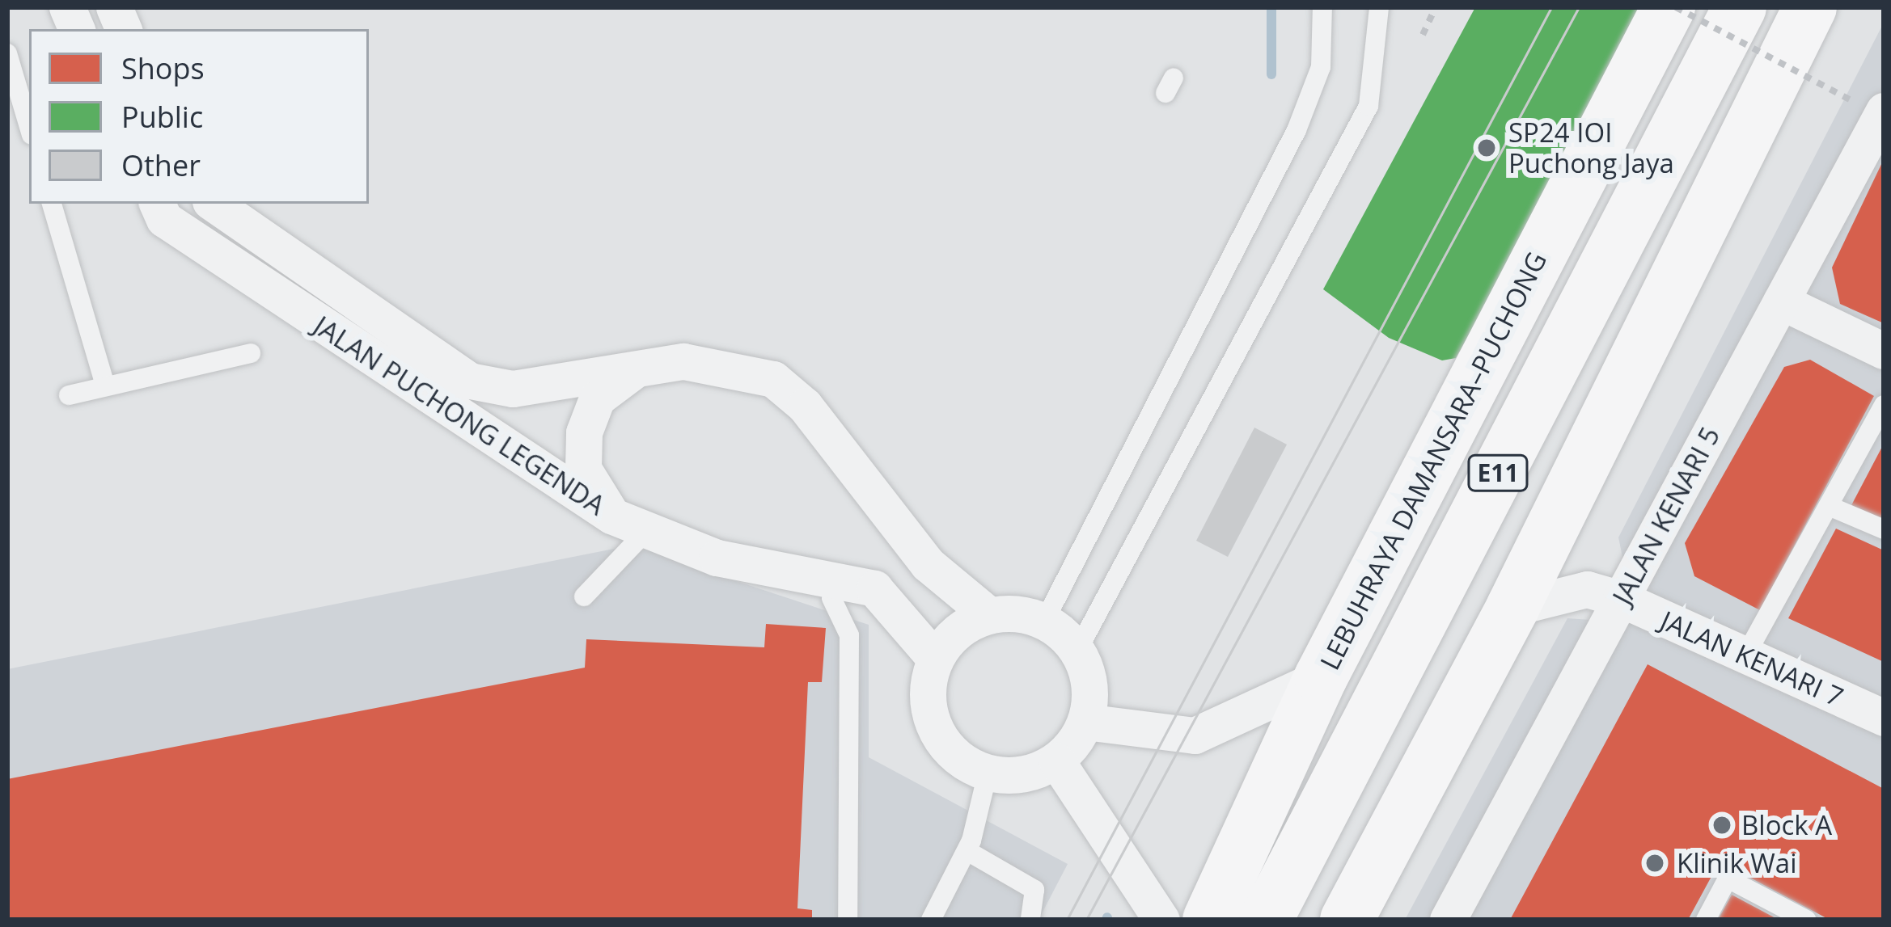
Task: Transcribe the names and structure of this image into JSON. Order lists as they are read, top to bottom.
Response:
{
  "streets": {
    "highway": ["LEBUHRAYA DAMANSARA–PUCHONG", "E11"],
    "street": ["JALAN PUCHONG LEGENDA", "JALAN KENARI 5", "JALAN KENARI 7"]
  },
  "crossings": [
    ["JALAN KENARI 5", "JALAN KENARI 7"]
  ],
  "places": ["SP24 IOI Puchong Jaya", "Block A", "Klinik Wai"],
  "legend": ["Shops", "Public", "Other"]
}
